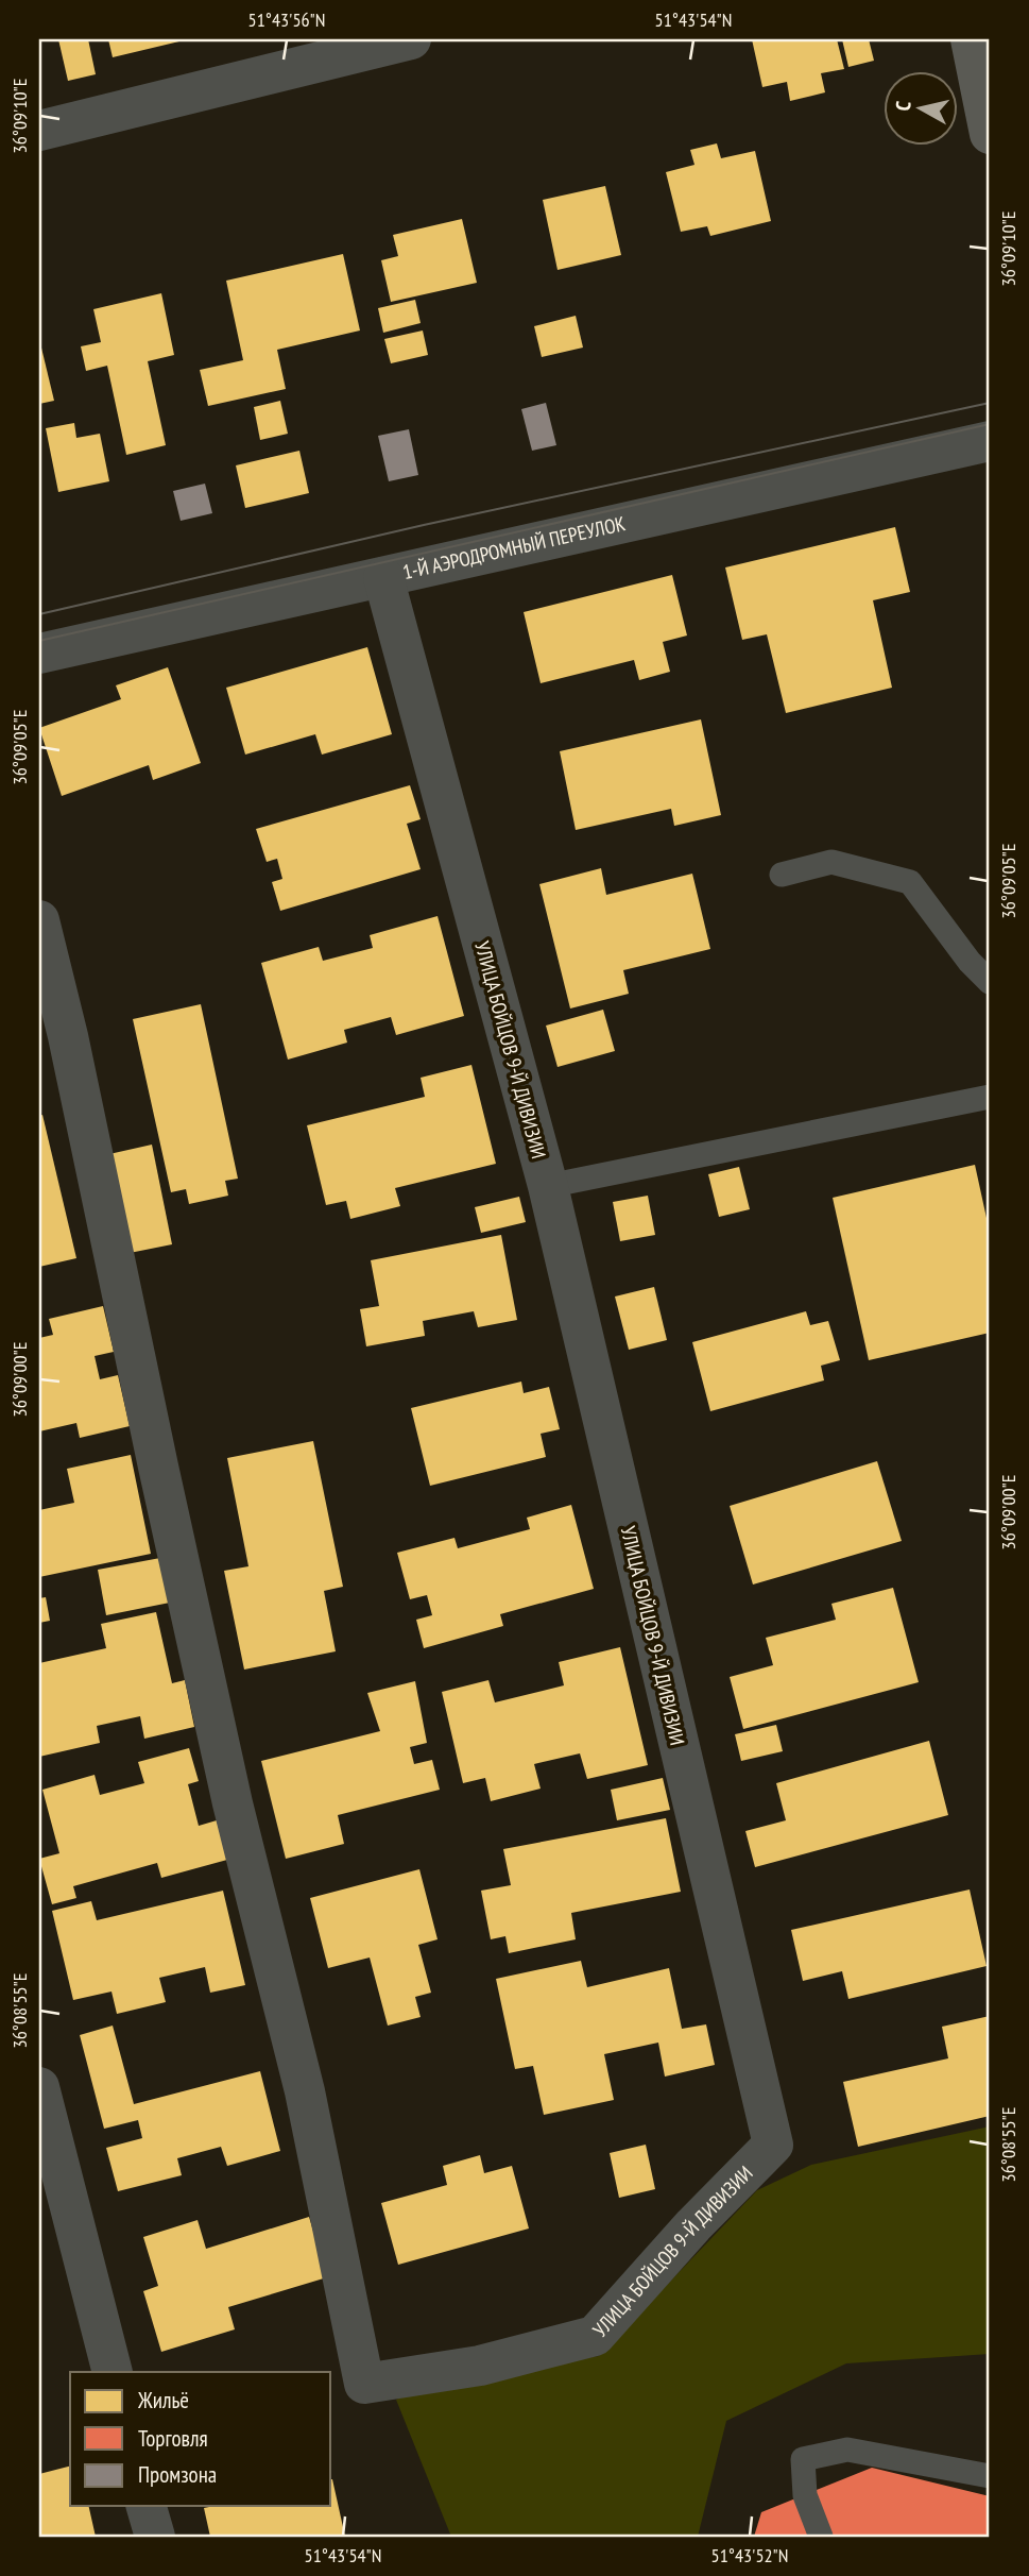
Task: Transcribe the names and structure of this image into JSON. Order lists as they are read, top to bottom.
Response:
{
  "streets": {
    "street": ["1-Й АЭРОДРОМНЫЙ ПЕРЕУЛОК", "УЛИЦА БОЙЦОВ 9-Й ДИВИЗИИ"]
  },
  "crossings": [
    ["1-Й АЭРОДРОМНЫЙ ПЕРЕУЛОК", "УЛИЦА БОЙЦОВ 9-Й ДИВИЗИИ"]
  ],
  "legend": ["Жильё", "Торговля", "Промзона"],
  "north": "left",
  "coordinates": [
    "51°43'56\"N",
    "51°43'54\"N",
    "36°09'10\"E",
    "36°09'05\"E",
    "36°09'00\"E",
    "36°08'55\"E",
    "51°43'52\"N"
  ]
}
